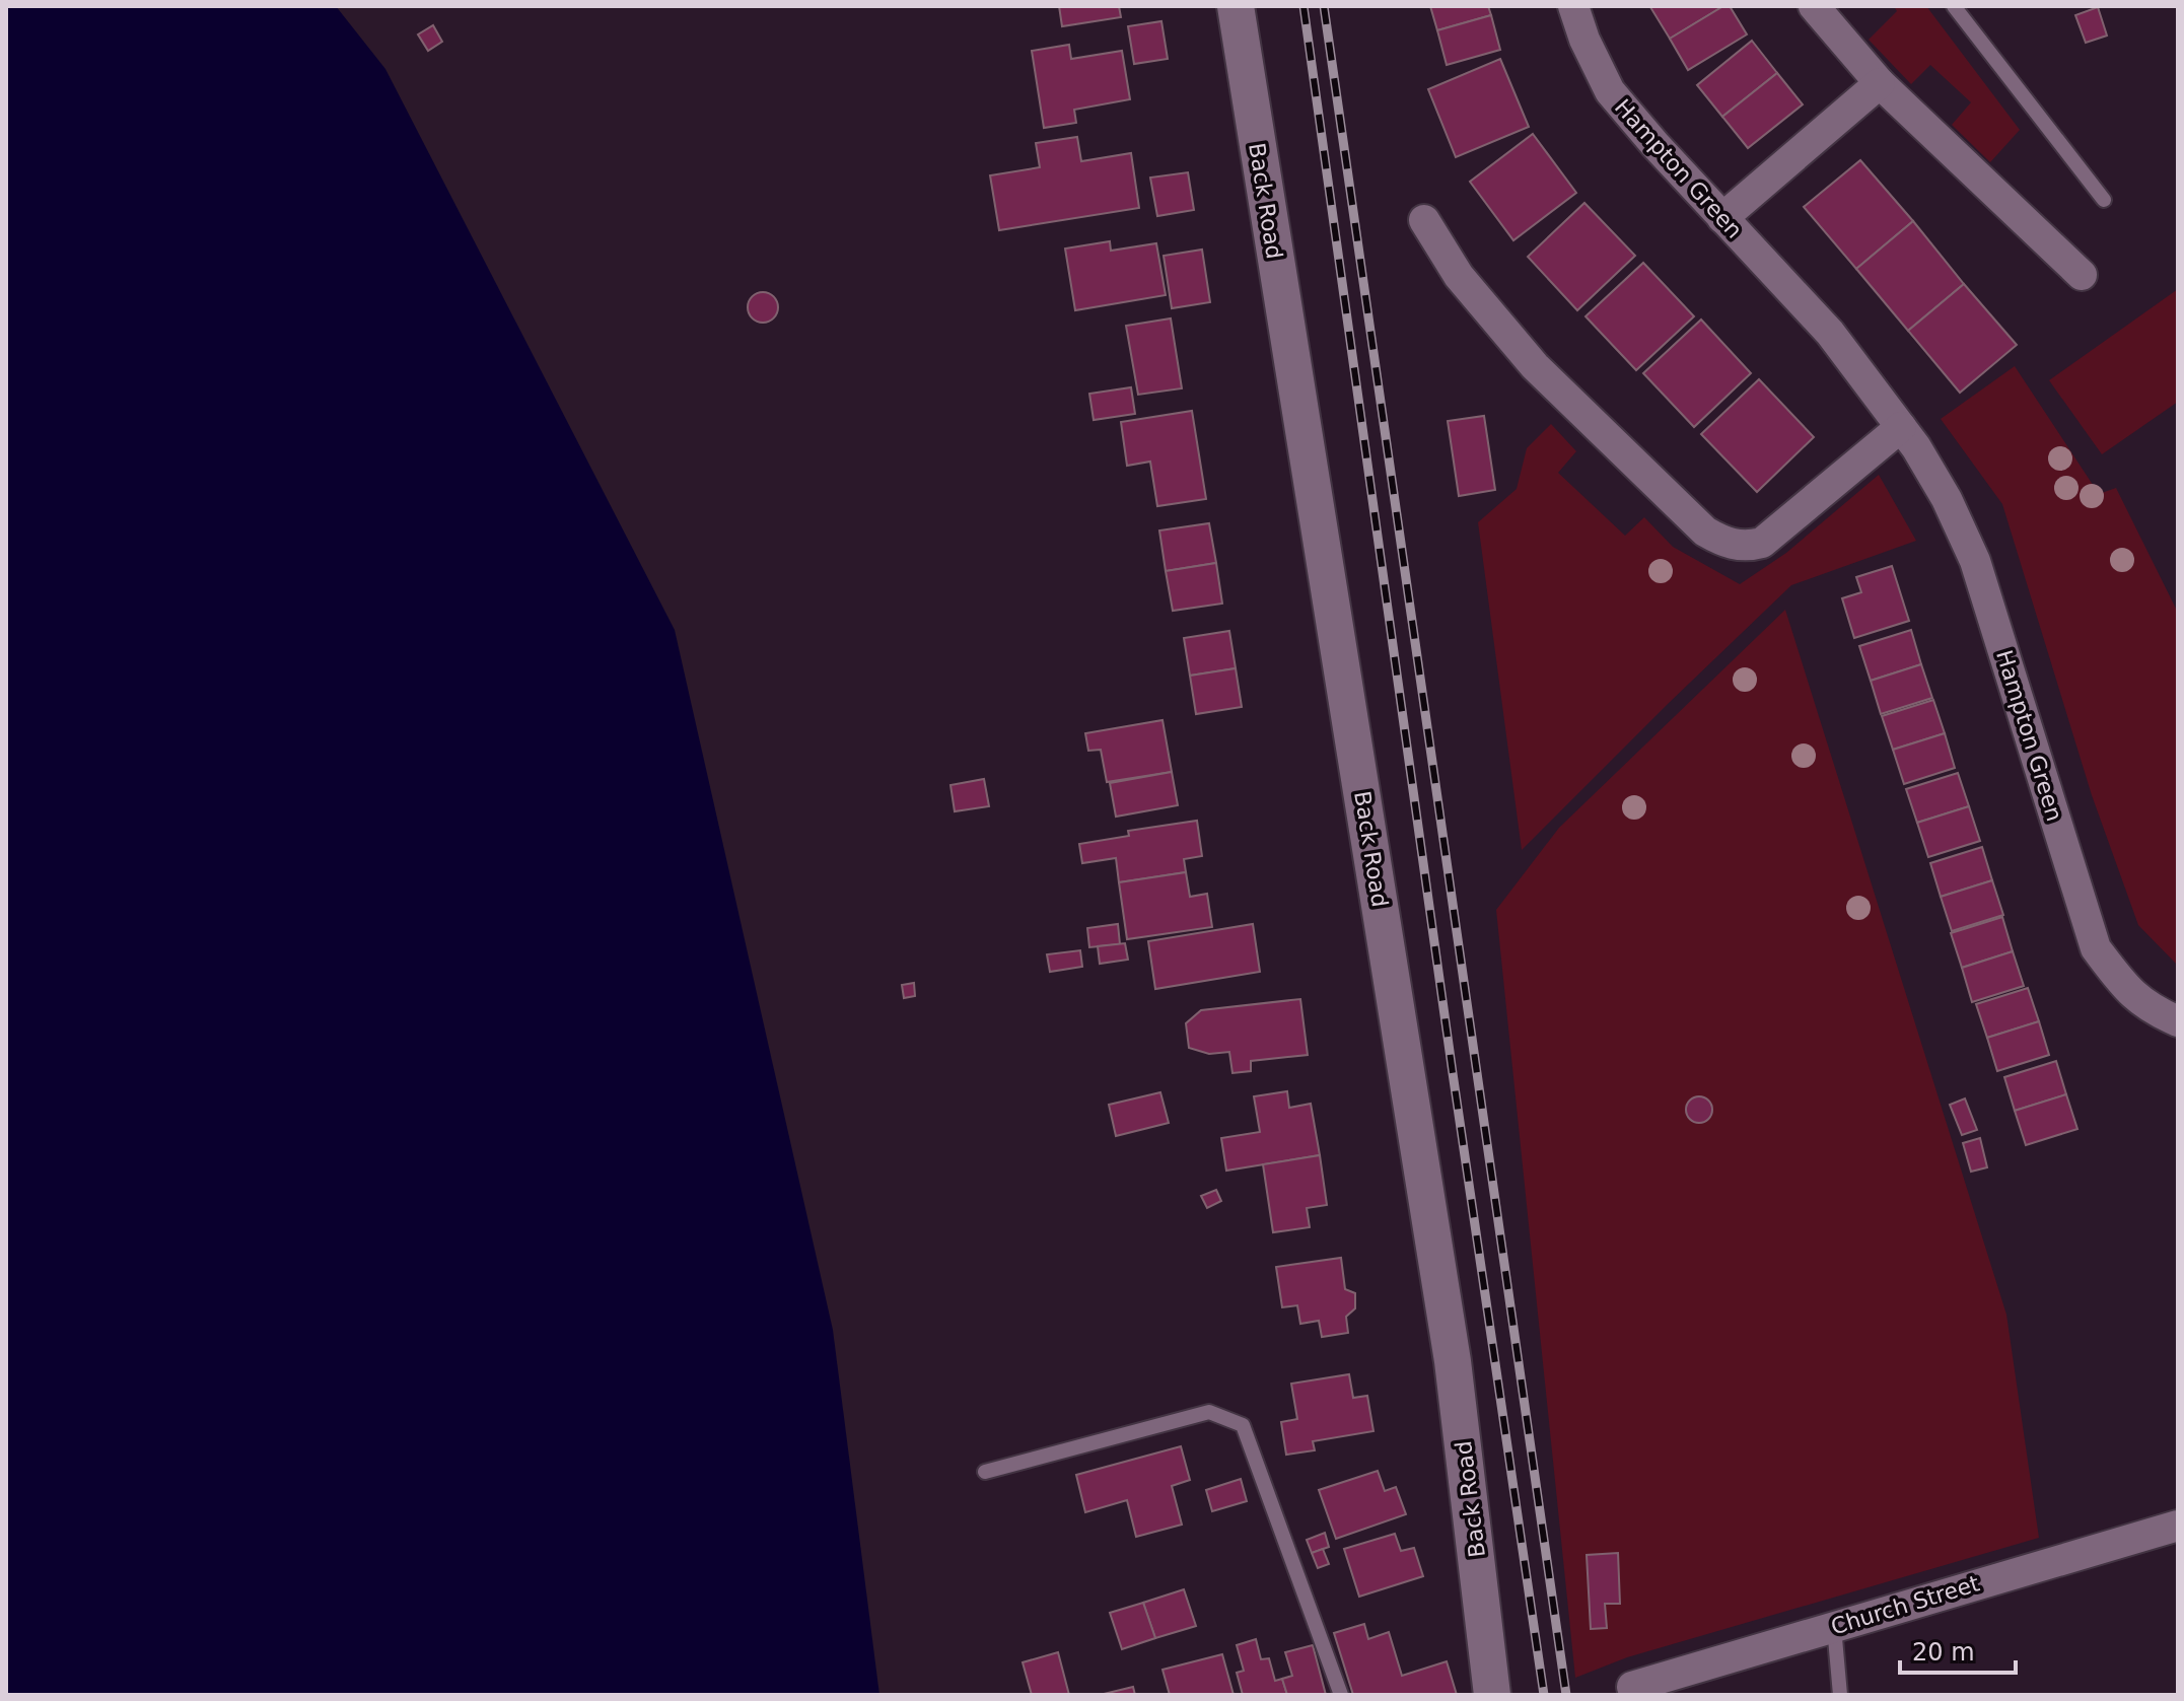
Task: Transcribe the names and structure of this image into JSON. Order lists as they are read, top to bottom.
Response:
{
  "streets": {
    "street": ["Hampton Green", "Back Road", "Church Street"]
  },
  "scale_bar": "20 m"
}
